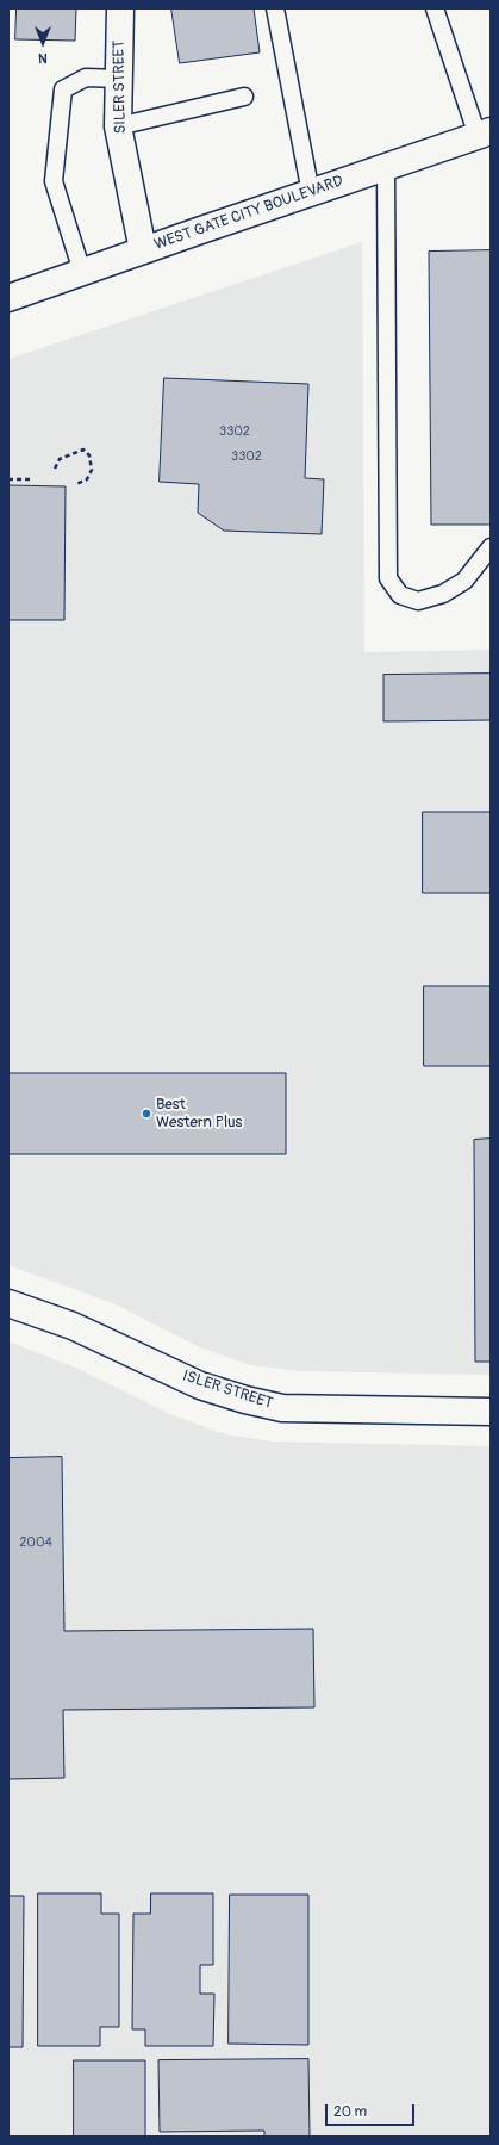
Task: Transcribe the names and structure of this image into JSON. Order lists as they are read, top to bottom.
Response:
{
  "streets": {
    "street": ["SILER STREET", "WEST GATE CITY BOULEVARD", "ISLER STREET"]
  },
  "crossings": [
    ["SILER STREET", "WEST GATE CITY BOULEVARD"]
  ],
  "places": ["Best Western Plus"],
  "house_numbers": ["3302", "3302", "2004"],
  "scale_bar": "20 m",
  "north": "bottom"
}
